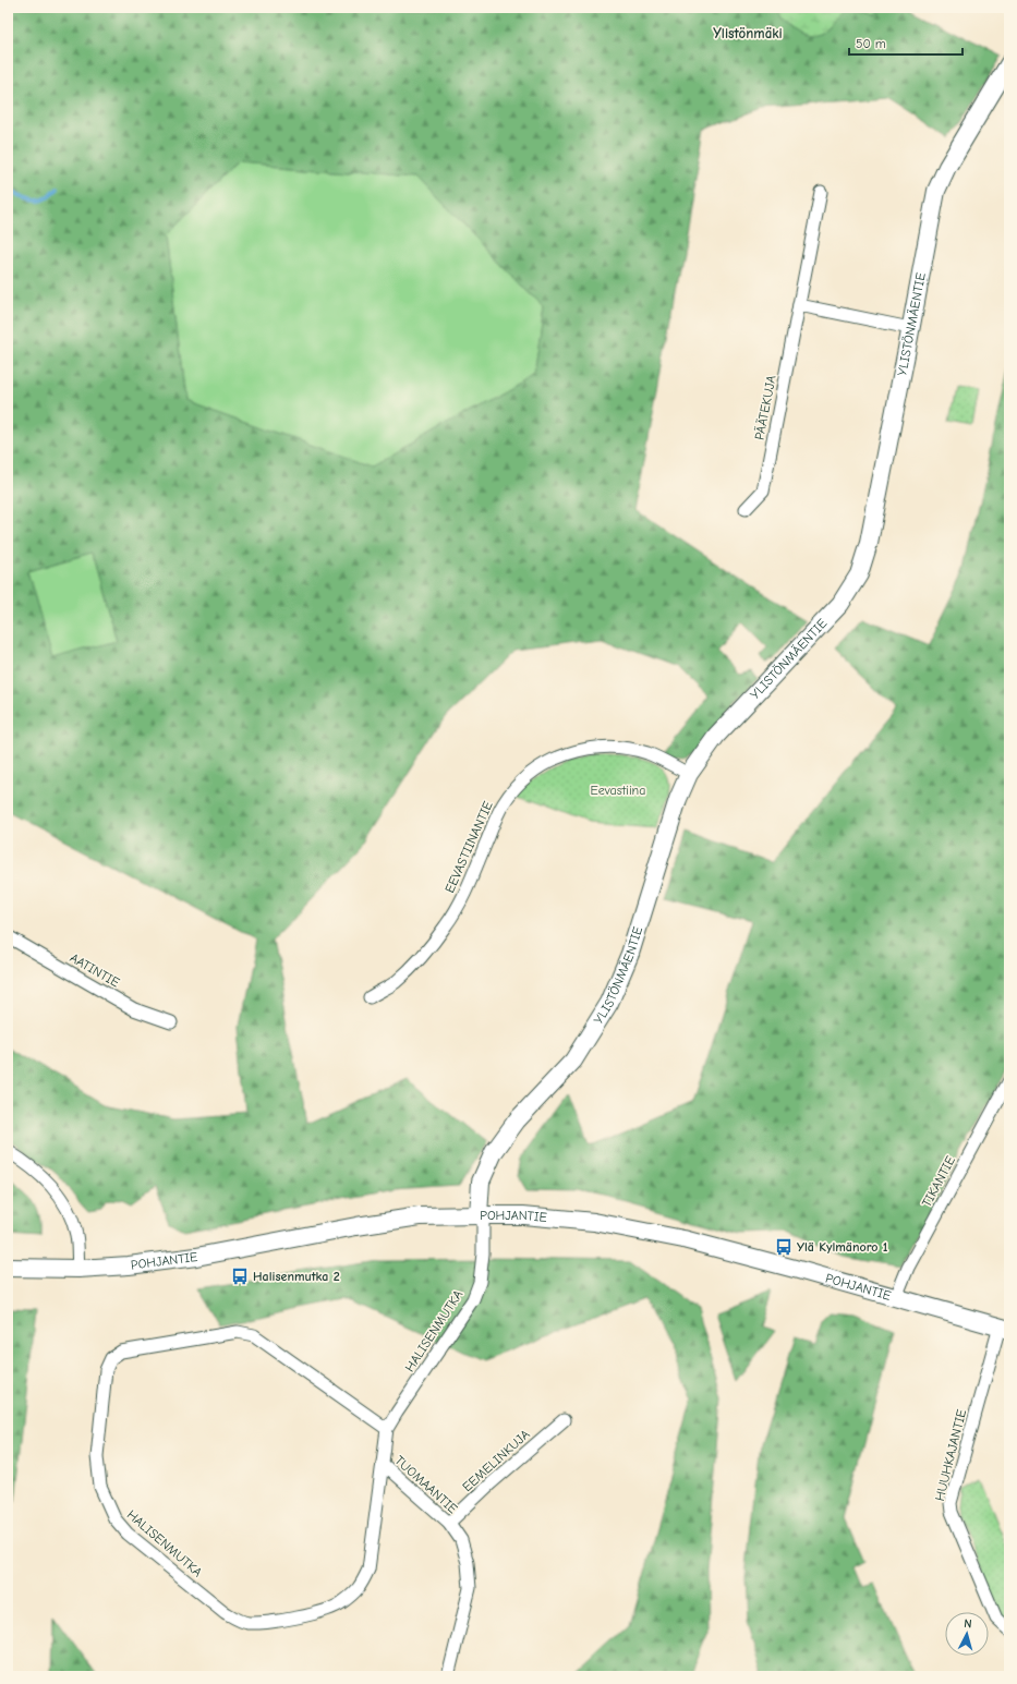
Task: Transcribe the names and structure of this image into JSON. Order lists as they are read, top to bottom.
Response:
{
  "streets": {
    "street": [
      "YLISTÖNMÄENTIE",
      "PÄÄTEKUJA",
      "EEVASTIINANTIE",
      "AATINTIE",
      "TIKANTIE",
      "POHJANTIE",
      "HALISENMUTKA",
      "HUUHKAJANTIE",
      "EEMELINKUJA",
      "TUOMAANTIE"
    ]
  },
  "crossings": [
    ["YLISTÖNMÄENTIE", "EEVASTIINANTIE"],
    ["YLISTÖNMÄENTIE", "POHJANTIE"],
    ["YLISTÖNMÄENTIE", "HALISENMUTKA"],
    ["TIKANTIE", "POHJANTIE"],
    ["POHJANTIE", "HALISENMUTKA"],
    ["POHJANTIE", "HUUHKAJANTIE"],
    ["HALISENMUTKA", "TUOMAANTIE"],
    ["EEMELINKUJA", "TUOMAANTIE"]
  ],
  "districts": ["Ylistönmäki"],
  "parks": ["Eevastiina"],
  "places": {
    "bus stop": ["Ylä Kylmänoro 1", "Halisenmutka 2"]
  },
  "scale_bar": "50 m",
  "north": "top"
}
